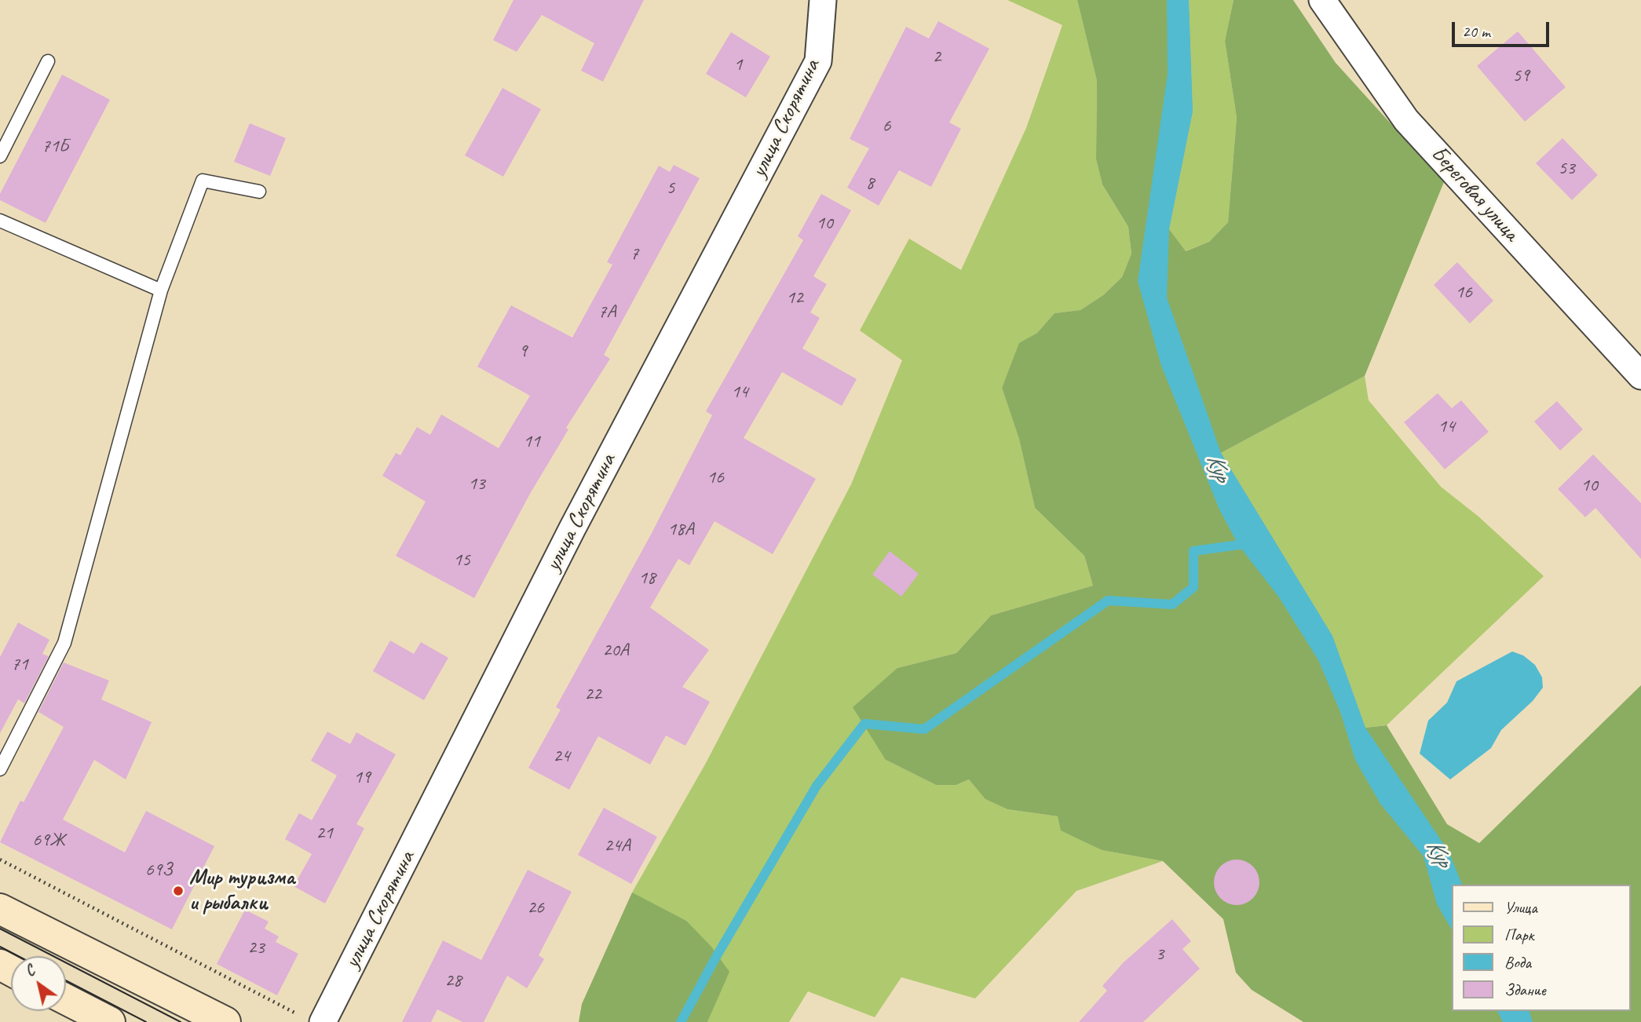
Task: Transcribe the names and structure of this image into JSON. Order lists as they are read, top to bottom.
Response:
{
  "streets": {
    "street": ["улица Скорятина", "Береговая улица"]
  },
  "water": ["Кур"],
  "places": ["Мир туризма и рыбалки"],
  "house_numbers": [
    "2",
    "1",
    "59",
    "6",
    "71Б",
    "53",
    "8",
    "5",
    "10",
    "7",
    "16",
    "12",
    "7А",
    "9",
    "14",
    "14",
    "11",
    "16",
    "13",
    "10",
    "18А",
    "15",
    "18",
    "20А",
    "71",
    "22",
    "24",
    "19",
    "21",
    "69Ж",
    "24А",
    "69З",
    "26",
    "23",
    "3",
    "28"
  ],
  "legend": [
    "Улица",
    "Парк",
    "Вода",
    "Здание"
  ],
  "scale_bar": "20 m",
  "north": "top left"
}
